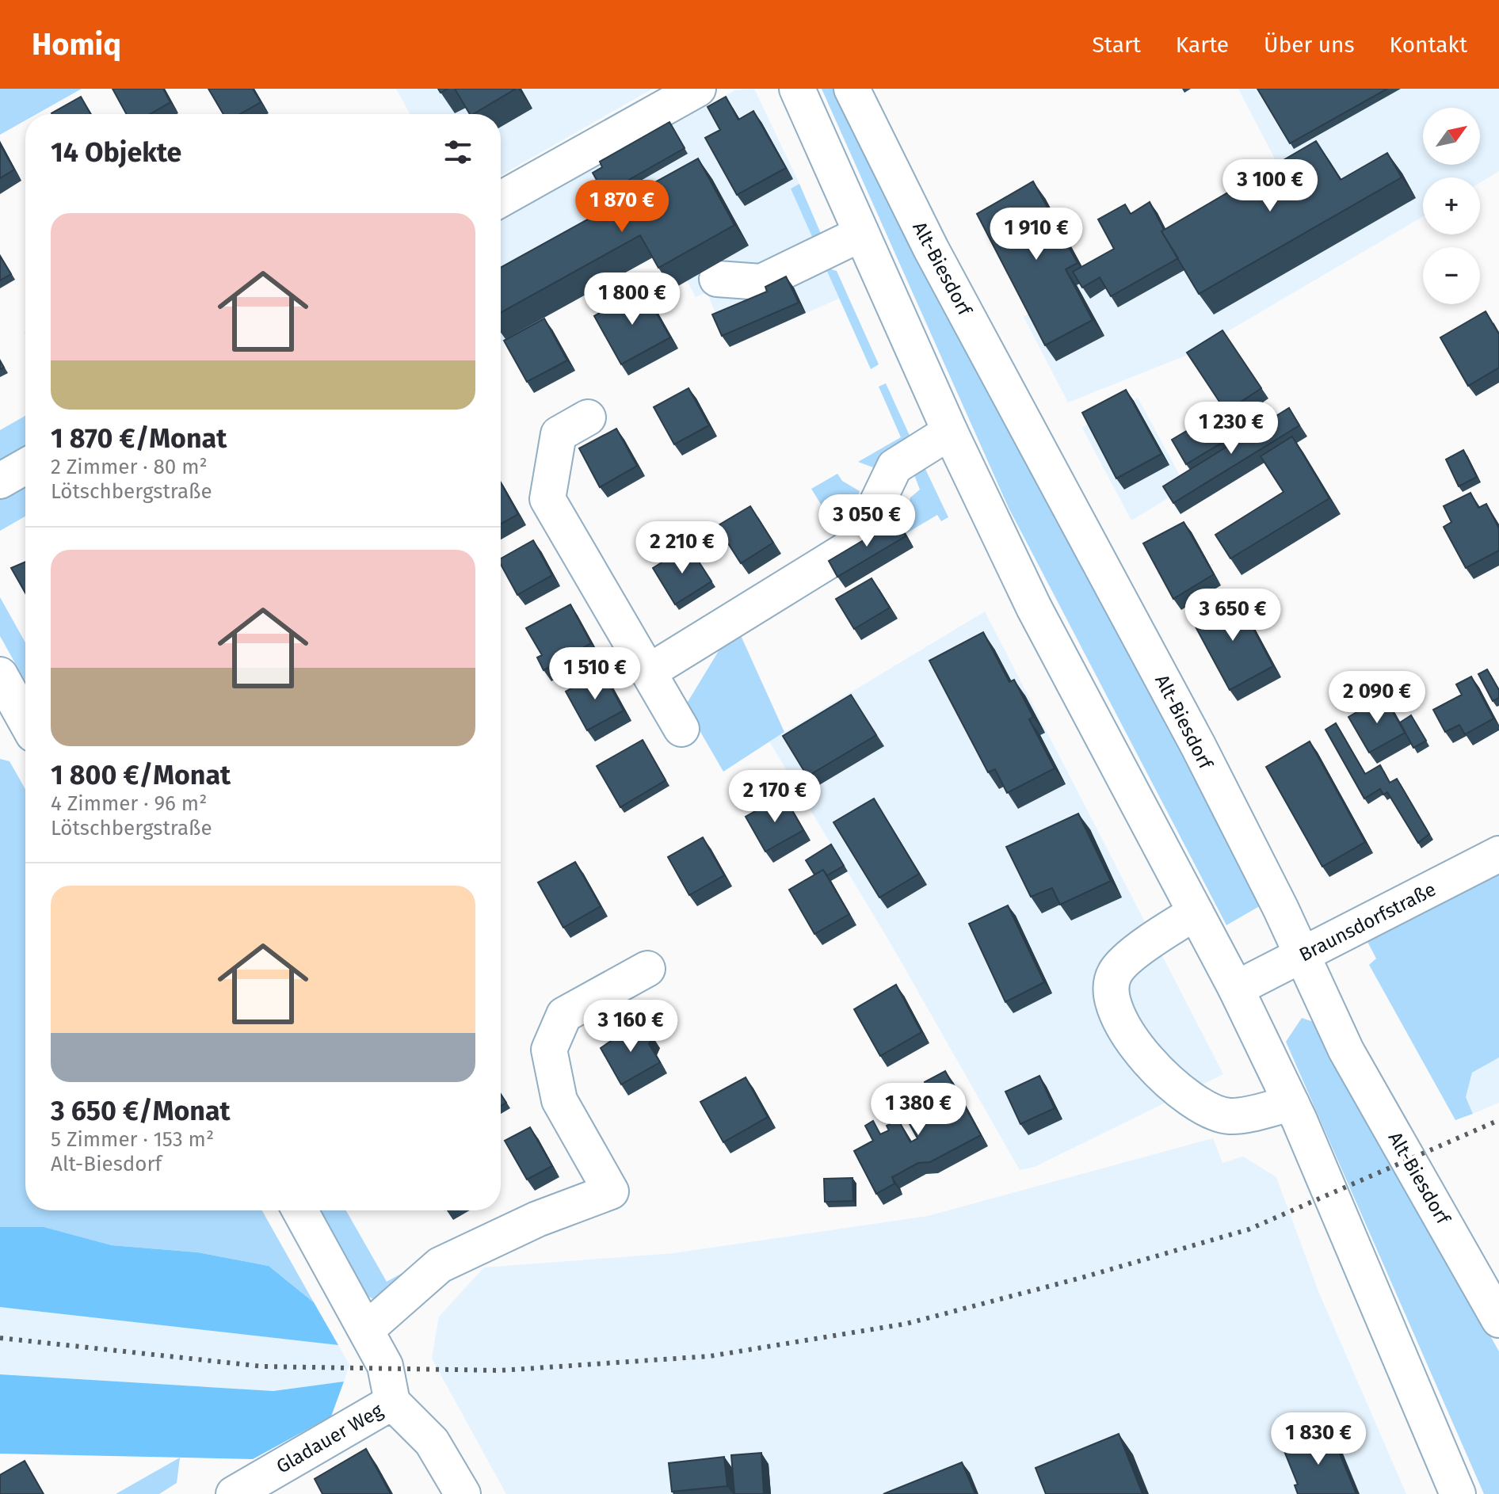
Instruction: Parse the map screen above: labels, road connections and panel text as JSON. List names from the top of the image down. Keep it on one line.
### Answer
{"streets":{"main road":["Alt-Biesdorf","Braunsdorfstraße","Gladauer Weg"]},"crossings":[["Alt-Biesdorf","Braunsdorfstraße"]],"north":"top right","page":{"header":"Homiq","nav":["Start","Karte","Über uns","Kontakt"],"map_buttons":["+","−"],"heading":"14 Objekte","price":["3 100 €","1 870 €","1 910 €","1 800 €","1 230 €","3 050 €","2 210 €","3 650 €","1 510 €","2 090 €","2 170 €","3 160 €","1 380 €","1 830 €"],"list":[{"name":"1 870 €/Monat","note":"2 Zimmer · 80 m² · Lötschbergstraße"},{"name":"1 800 €/Monat","note":"4 Zimmer · 96 m² · Lötschbergstraße"},{"name":"3 650 €/Monat","note":"5 Zimmer · 153 m² · Alt-Biesdorf"}]}}
